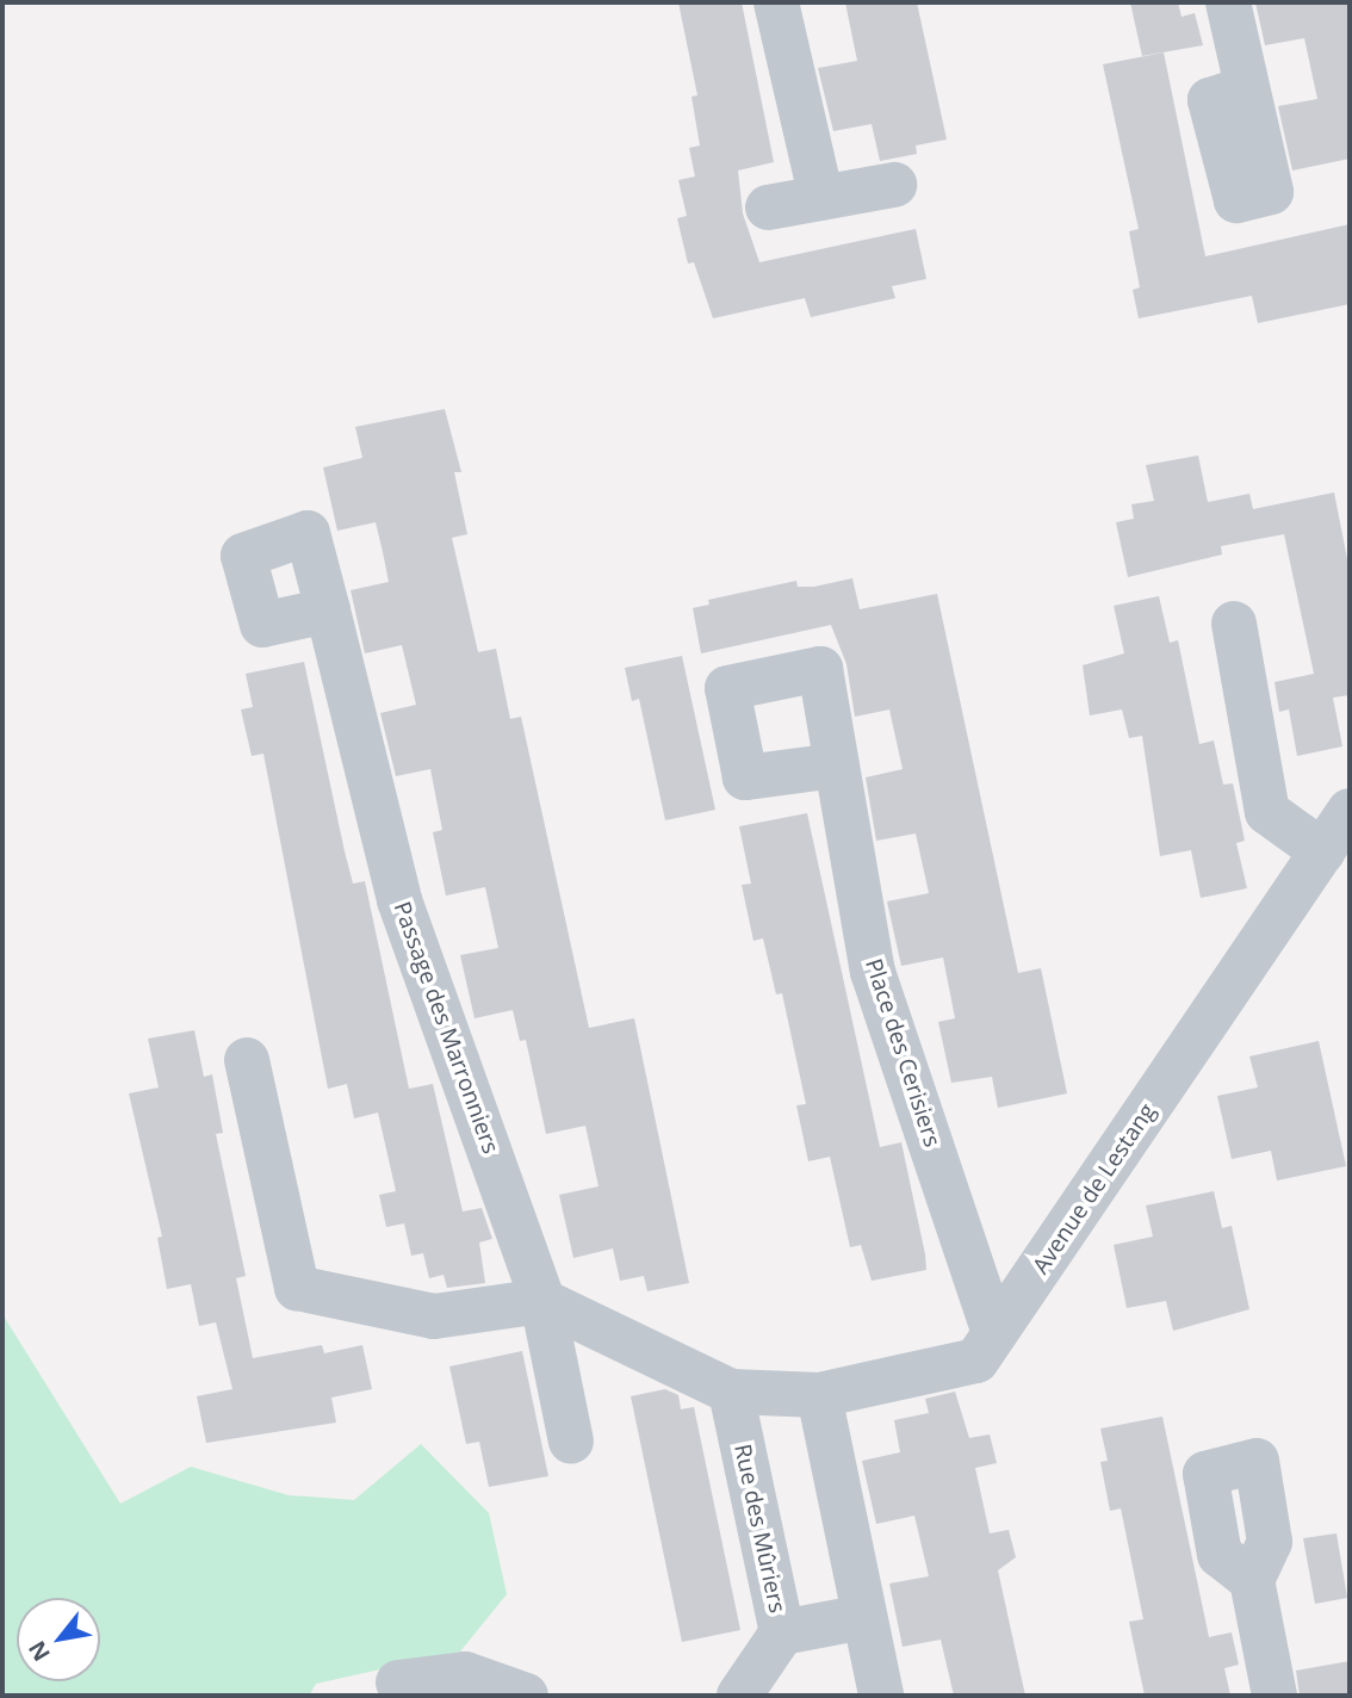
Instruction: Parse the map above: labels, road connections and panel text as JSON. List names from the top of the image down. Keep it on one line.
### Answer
{"streets":{"street":["Passage des Marronniers","Place des Cerisiers","Avenue de Lestang","Rue des Mûriers"]},"crossings":[["Place des Cerisiers","Avenue de Lestang"],["Avenue de Lestang","Rue des Mûriers"]],"north":"bottom left"}
